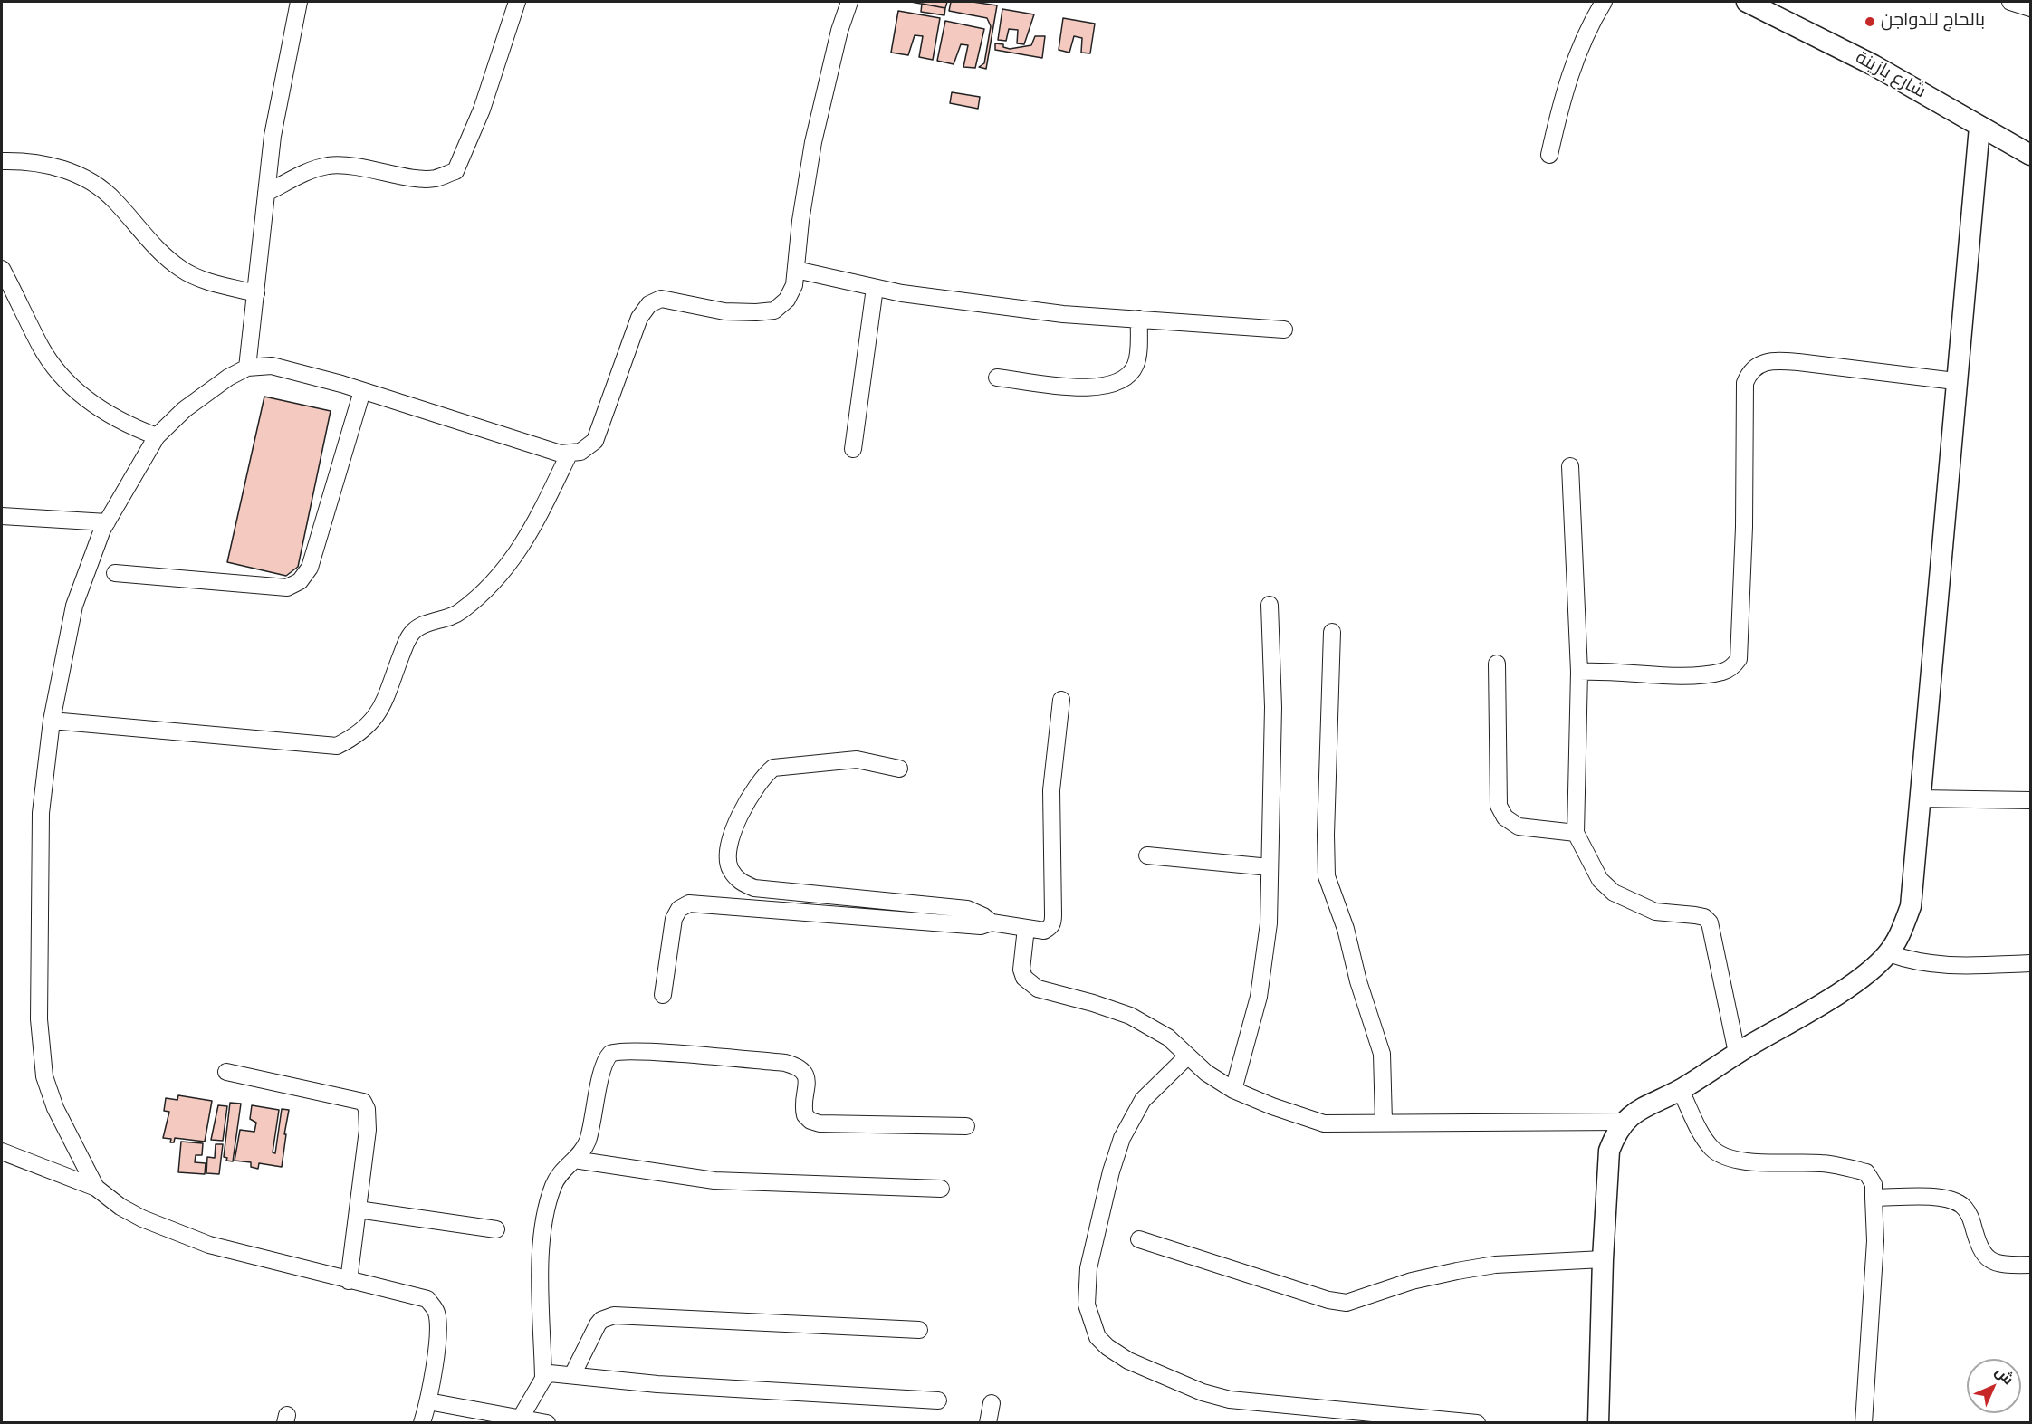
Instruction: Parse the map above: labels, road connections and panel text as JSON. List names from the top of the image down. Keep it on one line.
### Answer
{"streets":{"street":["شارع بازينة"]},"places":["بالحاج للدواجن"],"north":"top right"}
